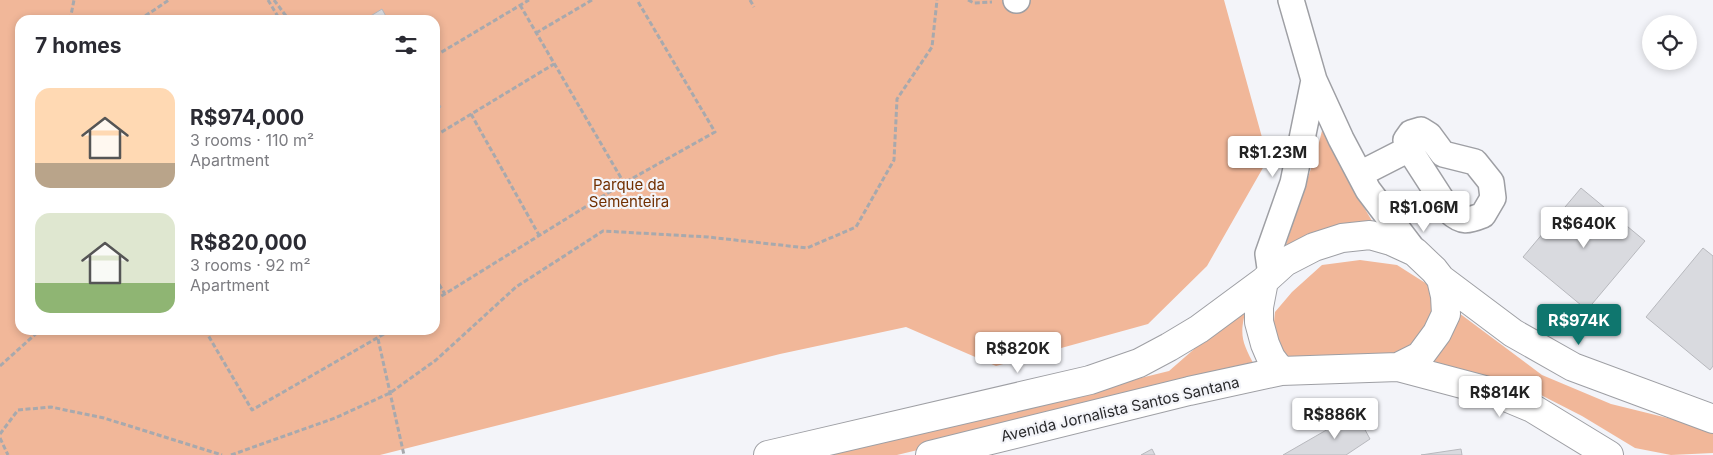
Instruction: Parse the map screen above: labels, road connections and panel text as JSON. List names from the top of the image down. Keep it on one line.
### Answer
{"streets":{"main road":["Avenida Jornalista Santos Santana"]},"parks":["Parque da Sementeira"],"page":{"heading":"7 homes","list":[{"name":"R$974,000","note":"3 rooms · 110 m² · Apartment"},{"name":"R$820,000","note":"3 rooms · 92 m² · Apartment"}],"price":["R$1.23M","R$1.06M","R$640K","R$974K","R$820K","R$814K","R$886K"]}}
